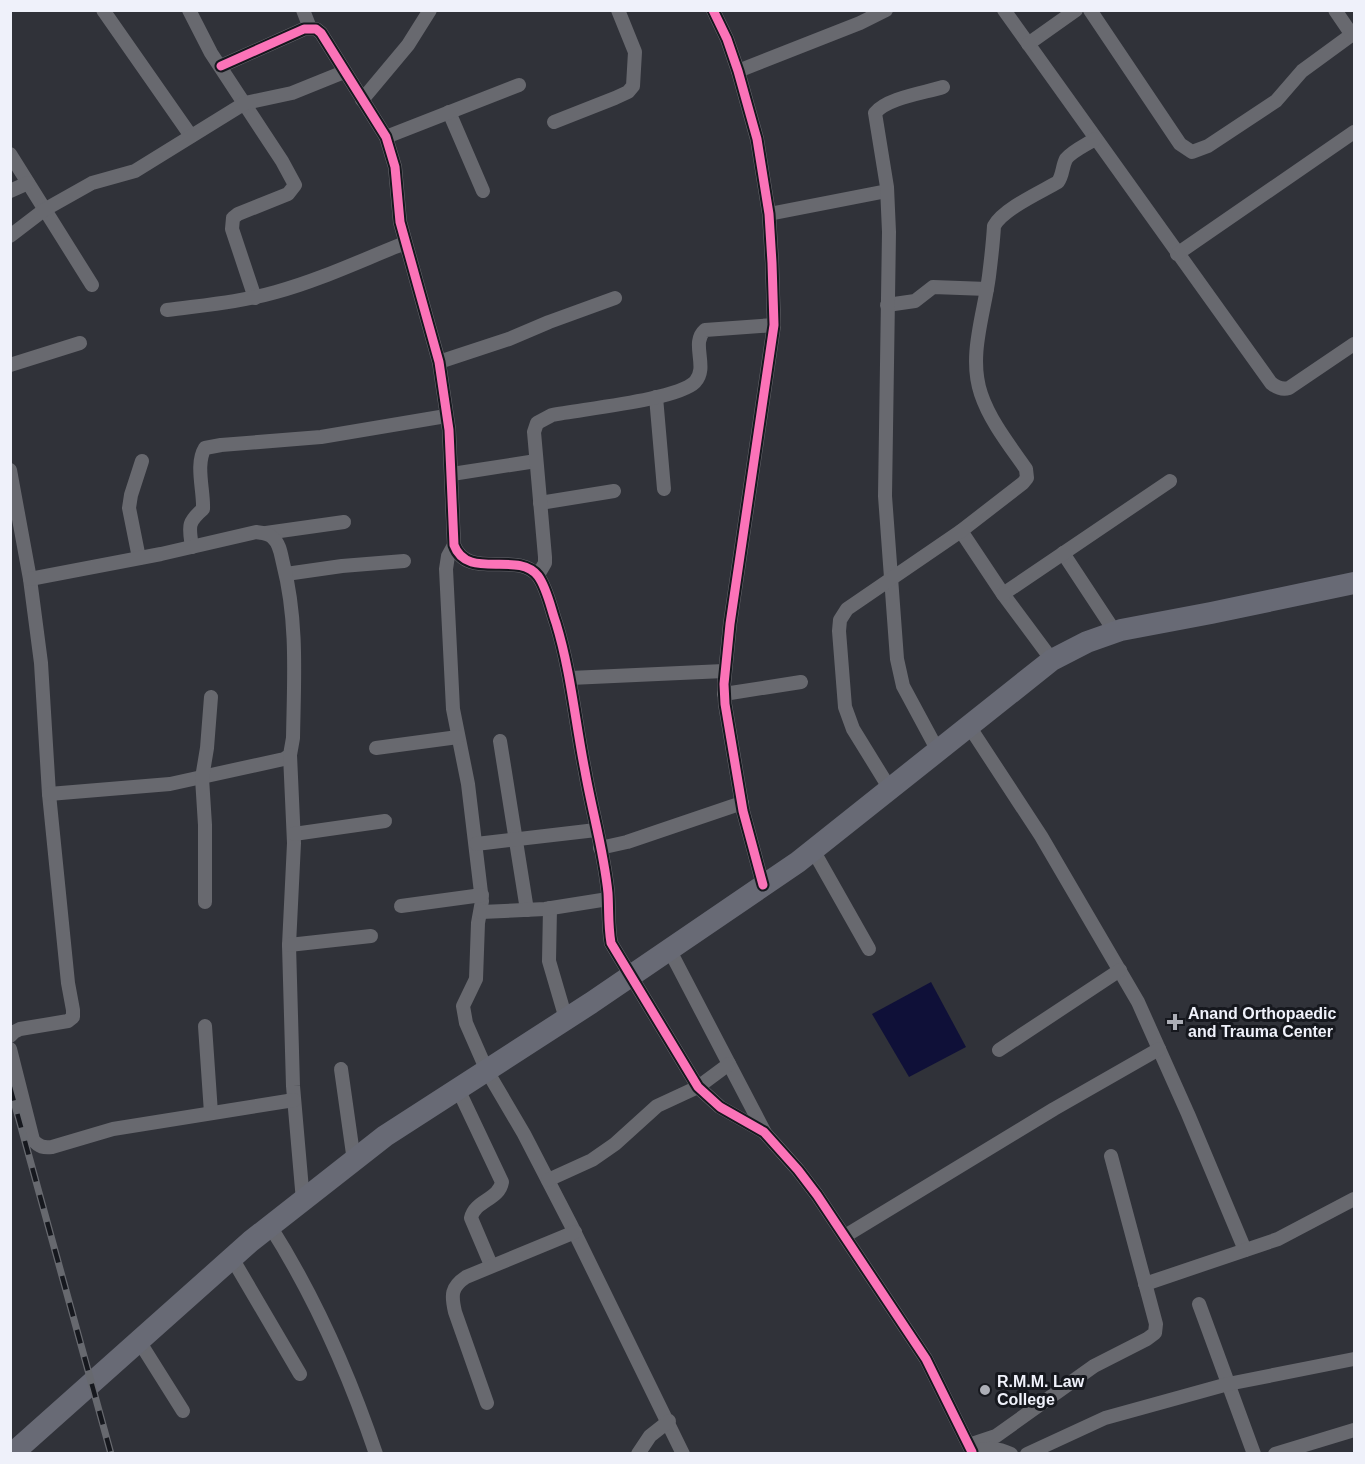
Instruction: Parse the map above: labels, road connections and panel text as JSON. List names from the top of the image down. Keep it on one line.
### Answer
{"places":{"health":["Anand Orthopaedic and Trauma Center"],"other":["R.M.M. Law College"]}}
